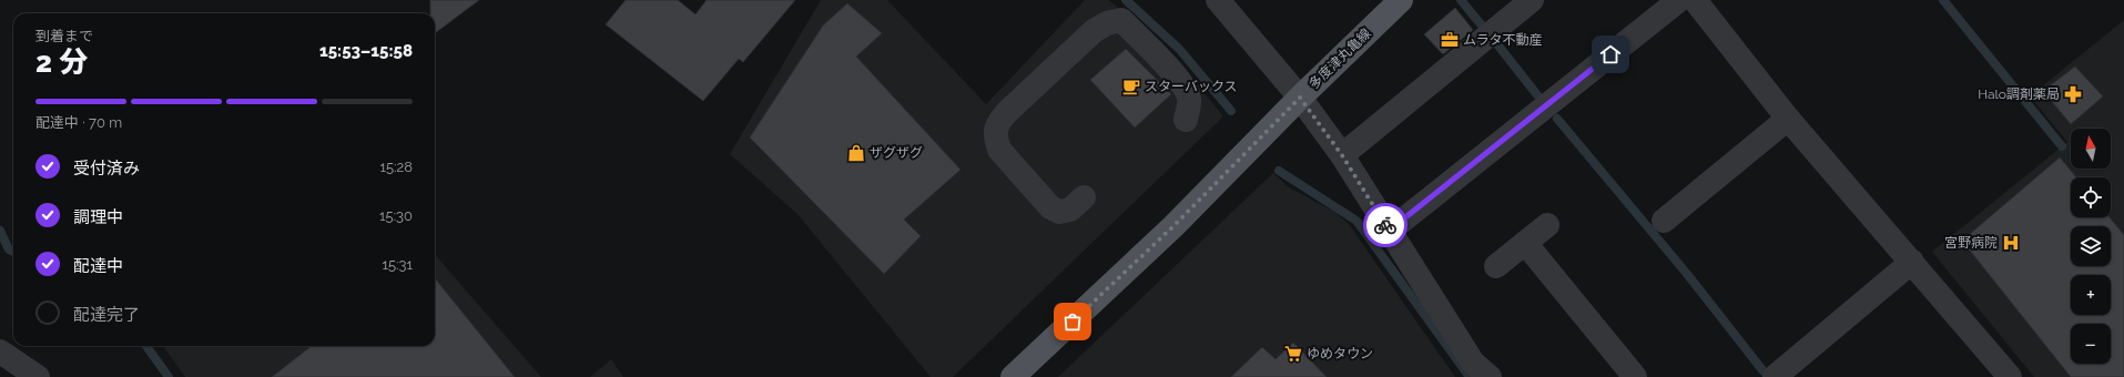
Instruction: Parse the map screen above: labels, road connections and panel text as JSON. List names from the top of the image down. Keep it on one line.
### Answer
{"streets":{"main road":["多度津丸亀線"]},"places":{"office":["ムラタ不動産"],"cafe":["スターバックス"],"pharmacy":["Halo調剤薬局"],"shop":["ザグザグ"],"hospital":["宮野病院"],"supermarket":["ゆめタウン"]},"north":"top","page":{"heading":["2 分","到着まで","15:53–15:58"],"bar":"配達中 · 70 m","map_buttons":["+","−"],"list":[["受付済み","15:28"],["調理中","15:30"],["配達中","15:31"],"配達完了"]}}
